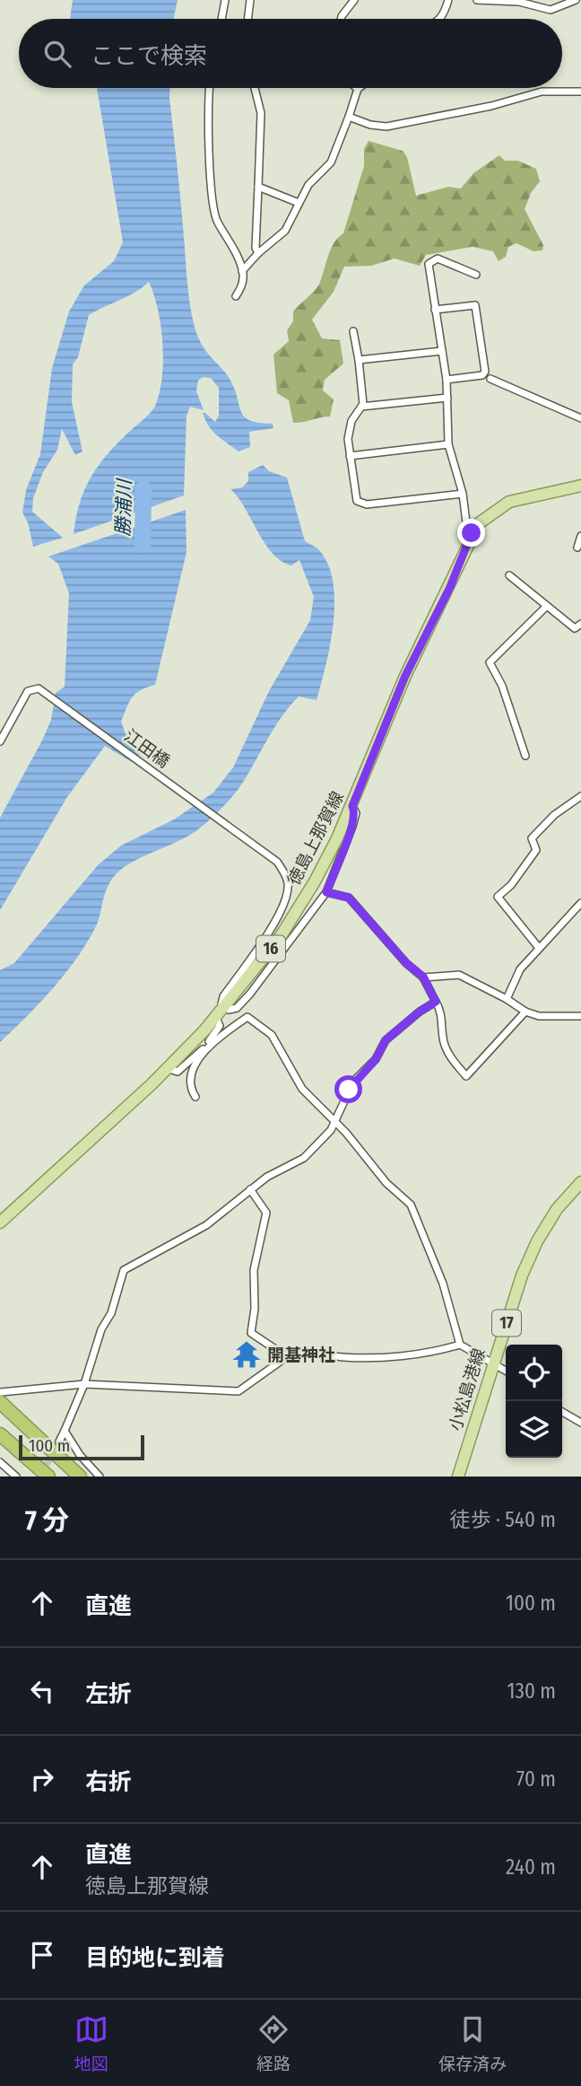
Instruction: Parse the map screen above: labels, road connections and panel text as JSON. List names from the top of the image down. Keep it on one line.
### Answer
{"streets":{"main road":["徳島上那賀線","16","17","小松島港線"],"street":["江田橋"]},"crossings":[["江田橋","徳島上那賀線"]],"water":["勝浦川"],"places":{"temple":["開基神社"]},"scale_bar":"100 m","page":{"search":"ここで検索","scale":"100 m","heading":["7 分","徒歩 · 540 m"],"list":[["直進","100 m"],["左折","130 m"],["右折","70 m"],["直進","徳島上那賀線","240 m"],"目的地に到着"],"nav":["地図","経路","保存済み"]}}
